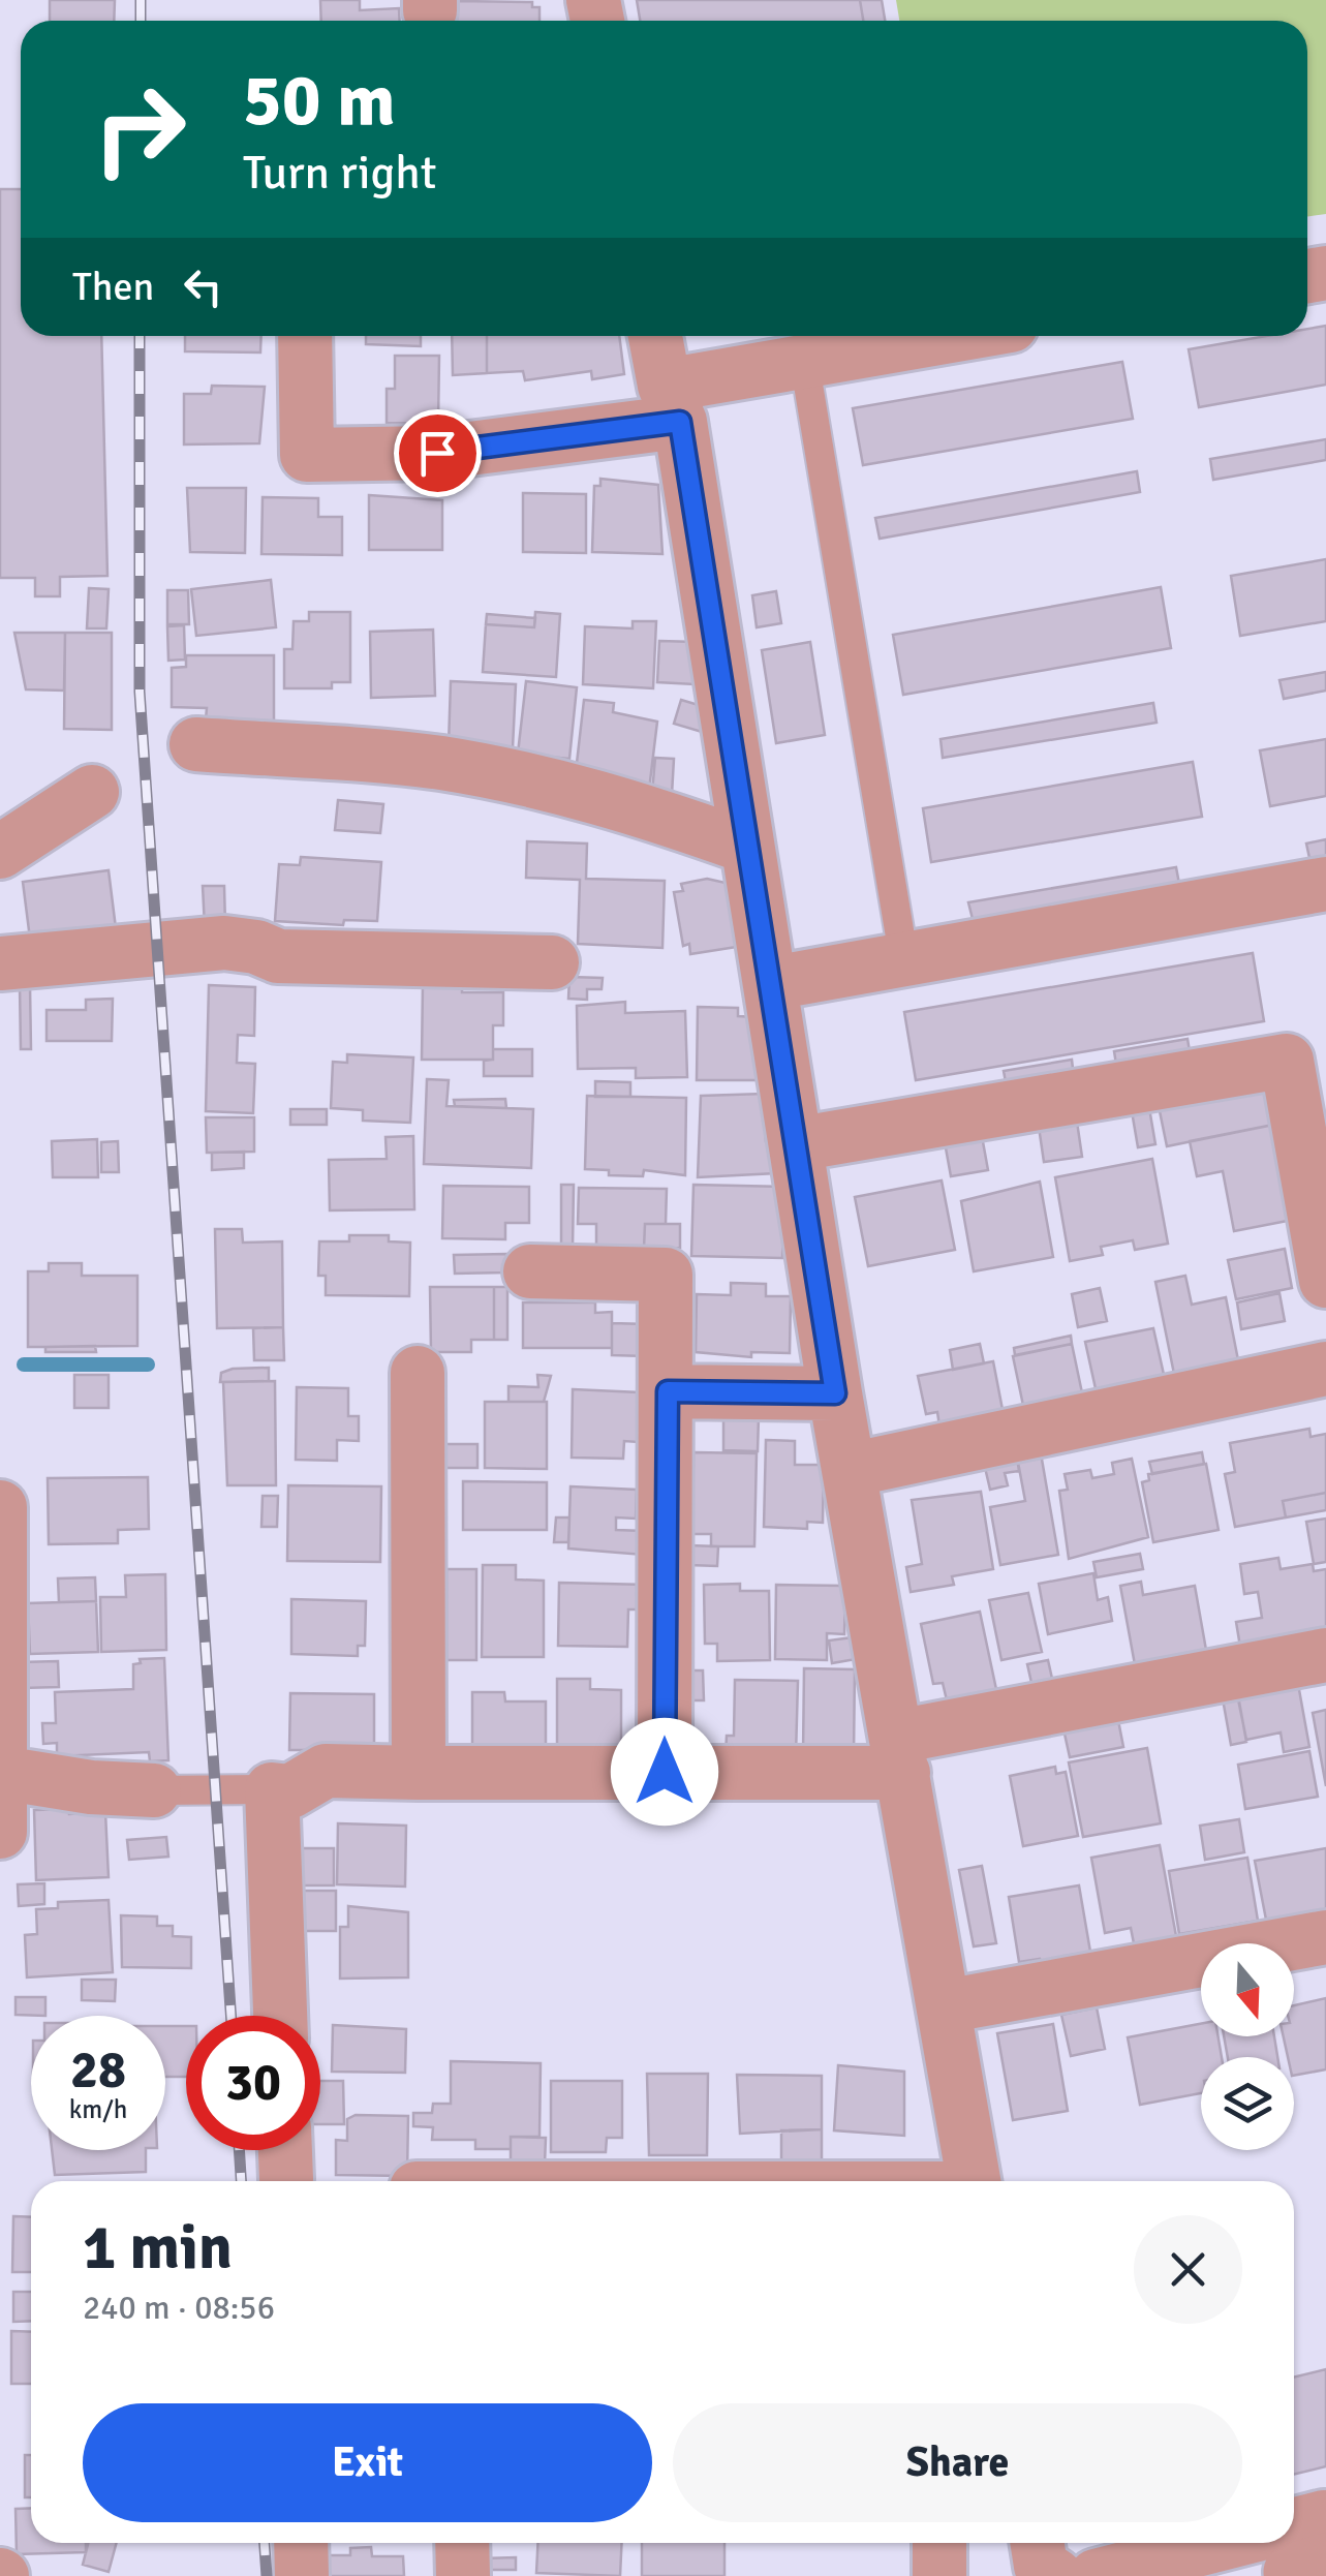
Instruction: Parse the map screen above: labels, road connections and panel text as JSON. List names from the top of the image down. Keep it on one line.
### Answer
{"north":"bottom","page":{"turn":["50 m","Turn right"],"then":"Then","speed":"28 km/h","limit":"30","heading":["1 min","240 m · 08:56"],"buttons":["Exit","Share"]}}
